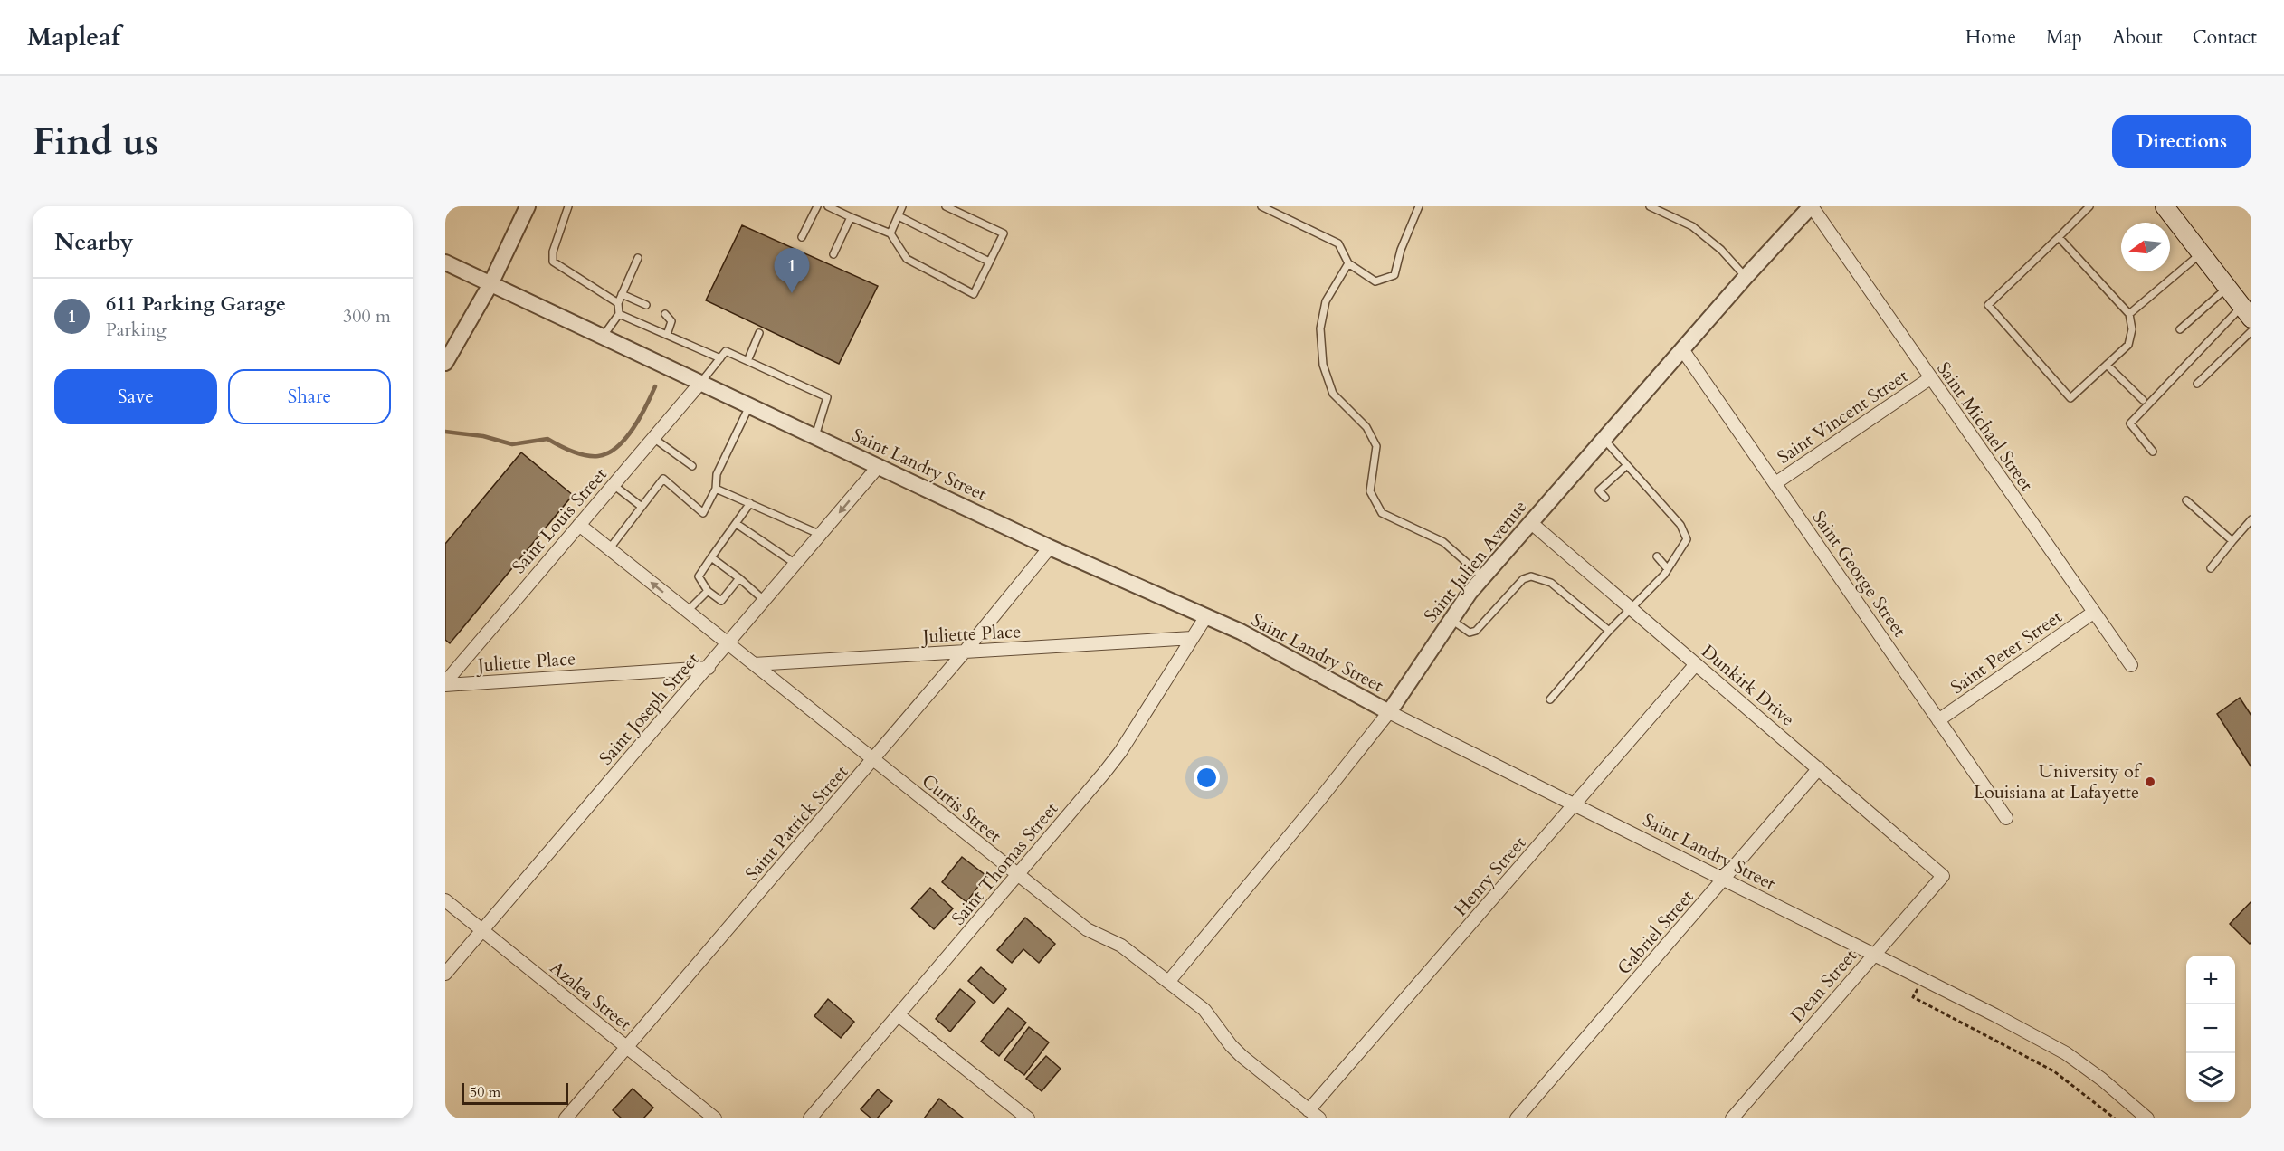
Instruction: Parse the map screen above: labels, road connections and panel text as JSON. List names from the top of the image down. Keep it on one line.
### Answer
{"streets":{"street":["Saint Vincent Street","Saint Michael Street","Saint Landry Street","Saint Louis Street","Saint Julien Avenue","Saint George Street","Juliette Place","Saint Peter Street","Dunkirk Drive","Saint Joseph Street","Curtis Street","Saint Patrick Street","Saint Thomas Street","Henry Street","Gabriel Street","Dean Street","Azalea Street"]},"crossings":[["Saint Vincent Street","Saint Michael Street"],["Saint Vincent Street","Saint George Street"],["Saint Michael Street","Saint Julien Avenue"],["Saint Michael Street","Saint Peter Street"],["Saint Landry Street","Saint Louis Street"],["Saint Landry Street","Saint Julien Avenue"],["Saint Landry Street","Saint Joseph Street"],["Saint Landry Street","Saint Patrick Street"],["Saint Landry Street","Saint Thomas Street"],["Saint Landry Street","Henry Street"],["Saint Landry Street","Gabriel Street"],["Saint Landry Street","Dean Street"],["Saint Louis Street","Juliette Place"],["Saint Louis Street","Curtis Street"],["Saint Julien Avenue","Saint George Street"],["Saint Julien Avenue","Dunkirk Drive"],["Saint Julien Avenue","Curtis Street"],["Saint George Street","Saint Peter Street"],["Juliette Place","Saint Joseph Street"],["Juliette Place","Curtis Street"],["Juliette Place","Saint Patrick Street"],["Juliette Place","Saint Thomas Street"],["Dunkirk Drive","Henry Street"],["Dunkirk Drive","Gabriel Street"],["Dunkirk Drive","Dean Street"],["Saint Joseph Street","Curtis Street"],["Saint Joseph Street","Azalea Street"],["Curtis Street","Saint Patrick Street"],["Curtis Street","Saint Thomas Street"],["Curtis Street","Henry Street"],["Saint Patrick Street","Azalea Street"]],"places":["University of Louisiana at Lafayette"],"scale_bar":"50 m","north":"left","page":{"header":"Mapleaf","nav":["Home","Map","About","Contact"],"buttons":["Directions",["Save","Share"]],"title":"Find us","heading":"Nearby","pins":"1","list":[{"mark":"1","name":"611 Parking Garage","note":"Parking","value":"300 m"}],"map_buttons":["+","−"],"scale":"50 m"}}
